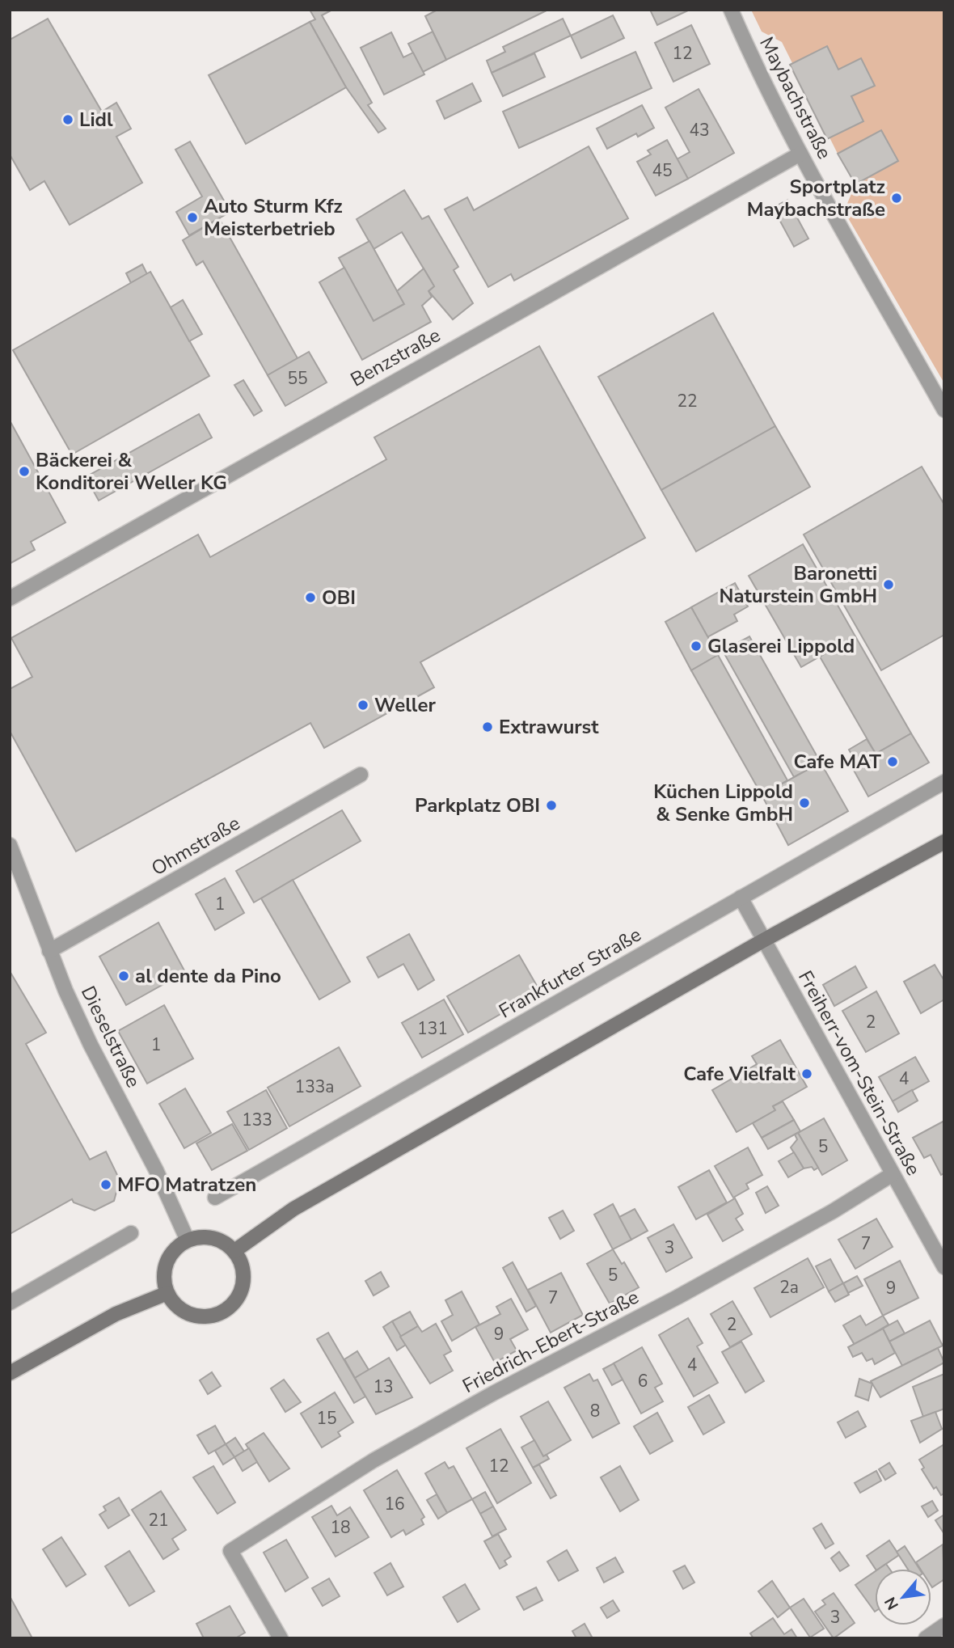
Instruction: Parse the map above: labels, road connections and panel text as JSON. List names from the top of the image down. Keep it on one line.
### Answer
{"streets":{"street":["Maybachstraße","Benzstraße","Ohmstraße","Frankfurter Straße","Dieselstraße","Freiherr-vom-Stein-Straße","Friedrich-Ebert-Straße"]},"crossings":[["Maybachstraße","Benzstraße"],["Ohmstraße","Dieselstraße"],["Frankfurter Straße","Freiherr-vom-Stein-Straße"],["Freiherr-vom-Stein-Straße","Friedrich-Ebert-Straße"]],"places":["Lidl","Sportplatz Maybachstraße","Auto Sturm Kfz Meisterbetrieb","Bäckerei & Konditorei Weller KG","Baronetti Naturstein GmbH","OBI","Glaserei Lippold","Weller","Extrawurst","Cafe MAT","Küchen Lippold & Senke GmbH","Parkplatz OBI","al dente da Pino","Cafe Vielfalt","MFO Matratzen"],"house_numbers":["12","43","45","55","22","1","2","131","1","4","133a","133","5","7","3","5","2a","9","7","2","9","4","6","13","8","15","12","16","21","18","3"],"north":"bottom left"}
